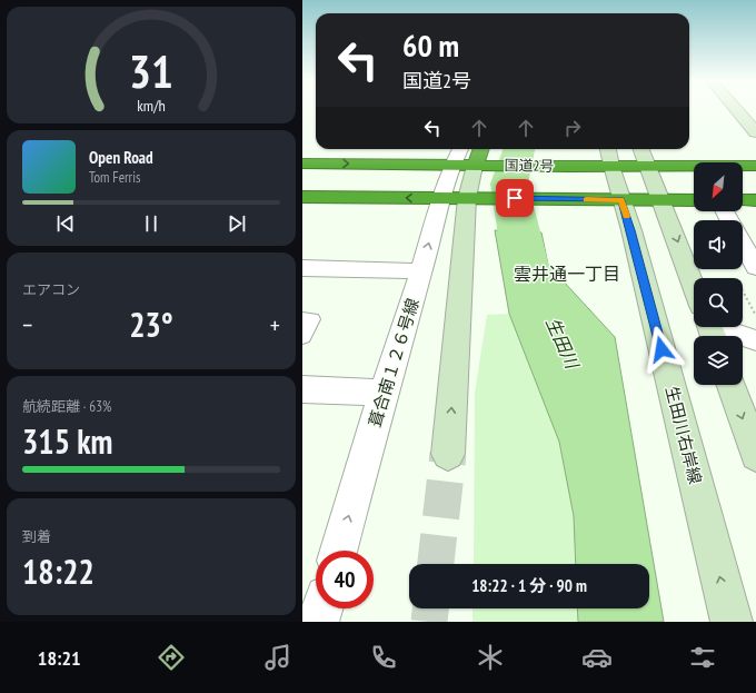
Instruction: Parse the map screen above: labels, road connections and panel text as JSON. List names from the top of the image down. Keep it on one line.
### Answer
{"streets":{"highway":["国道2号"],"street":["葺合南１２６号線","生田川右岸線"]},"crossings":[["国道2号","葺合南１２６号線"],["国道2号","生田川右岸線"]],"districts":["雲井通一丁目"],"water":["生田川"],"north":"bottom left","page":{"turn":["60 m","国道2号"],"song":["Open Road","Tom Ferris"],"tile":["エアコン",["航続距離 · 63%","315 km"],["到着","18:22"]],"heat":["−","23°","+"],"limit":"40","trip":"18:22 · 1 分 · 90 m","tabs":"18:21","gauge":["31","km/h"]}}
